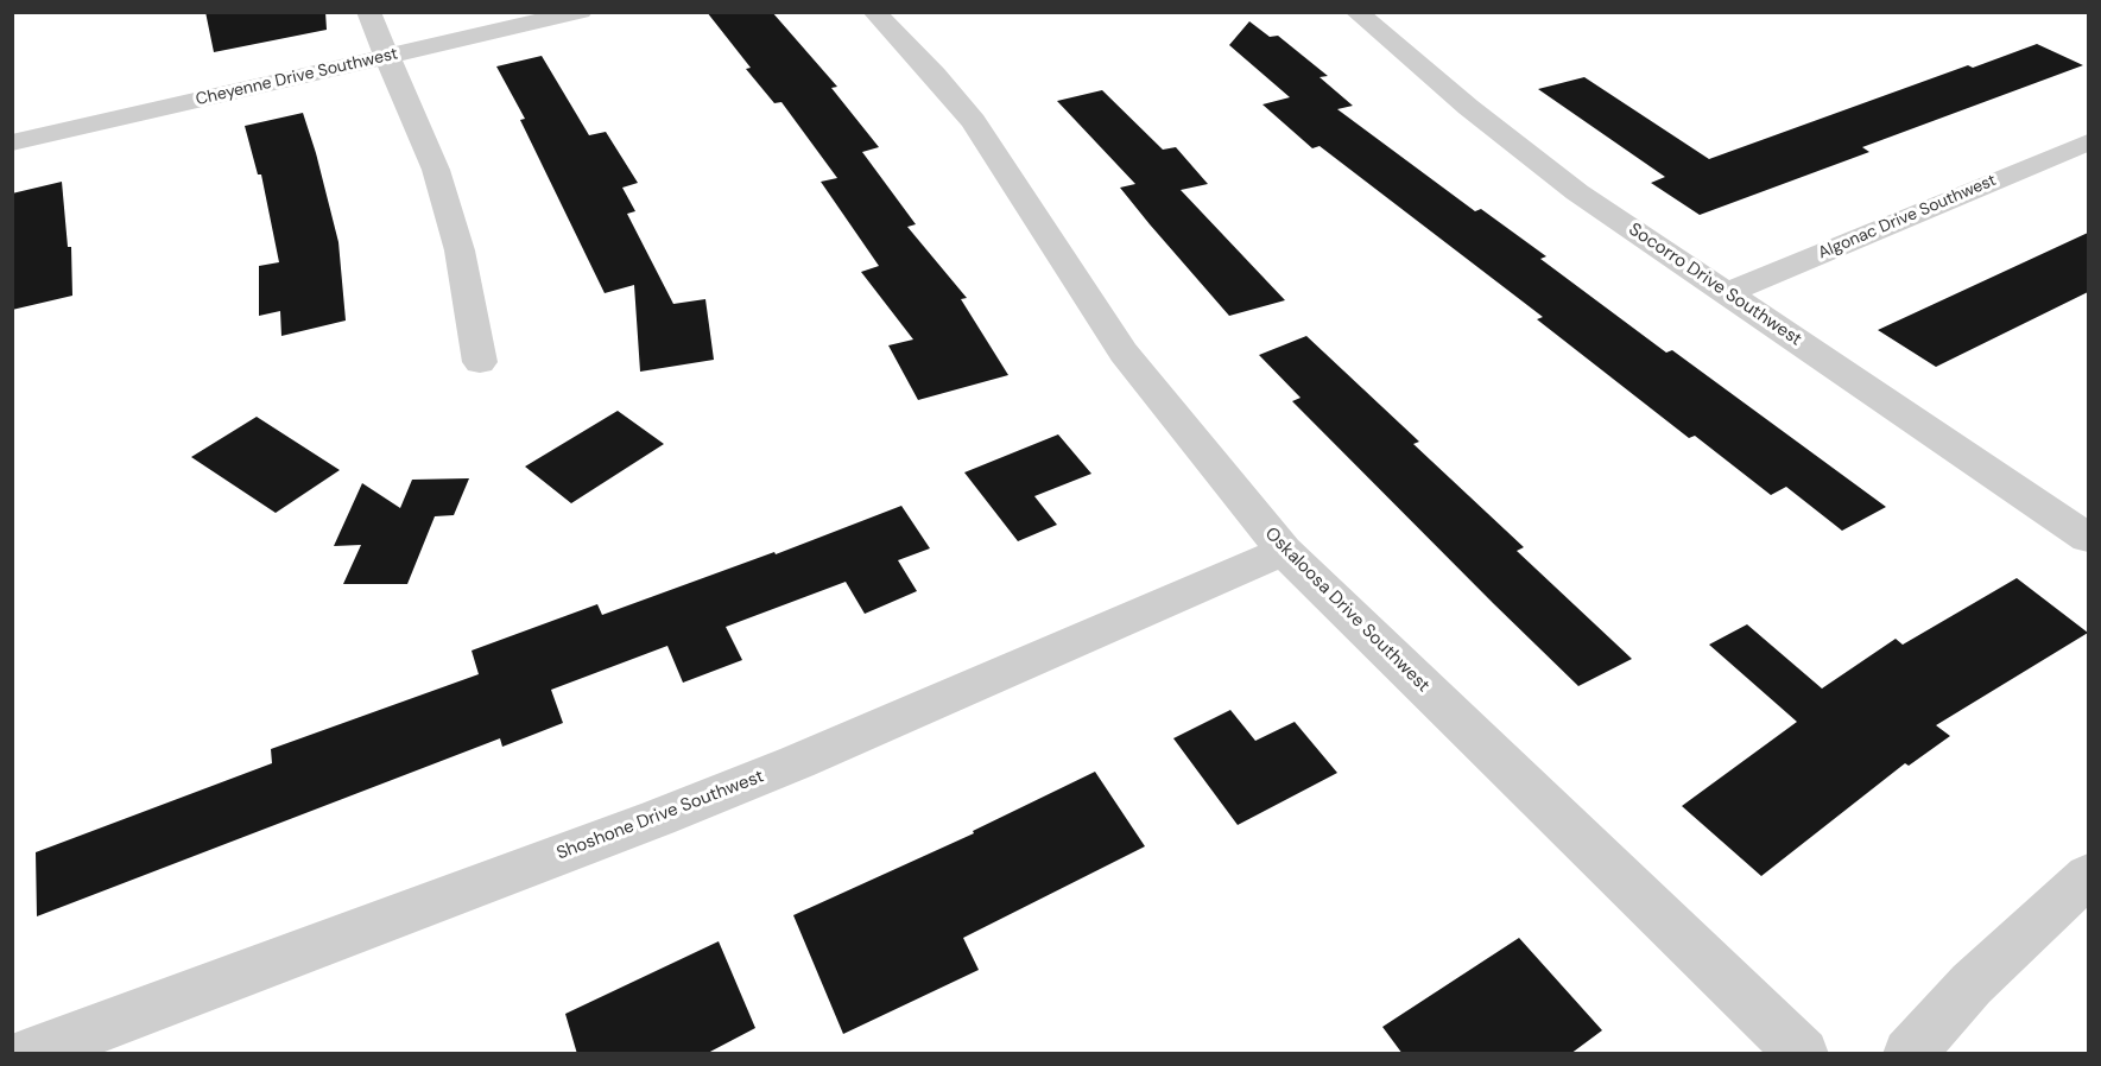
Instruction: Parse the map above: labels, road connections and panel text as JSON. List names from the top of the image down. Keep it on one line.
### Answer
{"streets":{"street":["Cheyenne Drive Southwest","Algonac Drive Southwest","Socorro Drive Southwest","Oskaloosa Drive Southwest","Shoshone Drive Southwest"]},"crossings":[["Algonac Drive Southwest","Socorro Drive Southwest"],["Oskaloosa Drive Southwest","Shoshone Drive Southwest"]]}
